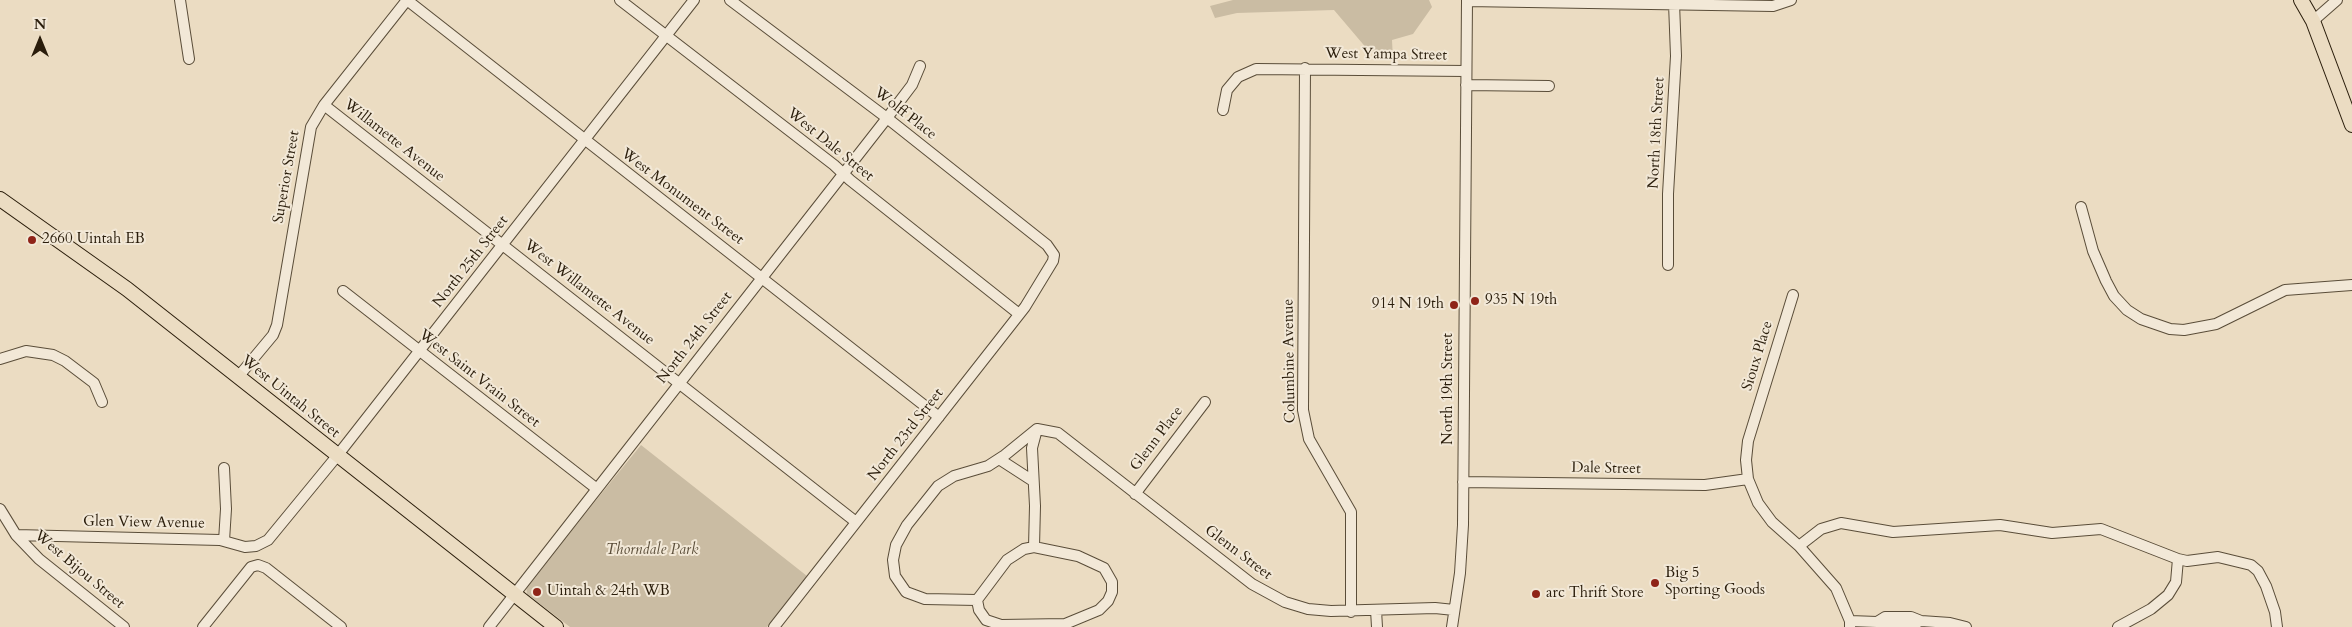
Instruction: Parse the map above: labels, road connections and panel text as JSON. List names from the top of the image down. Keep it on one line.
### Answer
{"streets":{"main road":["West Uintah Street"],"street":["West Yampa Street","Wolff Place","North 18th Street","Willamette Avenue","West Dale Street","Superior Street","West Monument Street","North 25th Street","West Willamette Avenue","North 24th Street","Sioux Place","Columbine Avenue","West Saint Vrain Street","North 19th Street","North 23rd Street","Glenn Place","Dale Street","Glen View Avenue","Glenn Street","West Bijou Street"]},"crossings":[["West Yampa Street","Columbine Avenue"],["West Yampa Street","North 19th Street"],["Wolff Place","North 24th Street"],["Wolff Place","North 23rd Street"],["Willamette Avenue","Superior Street"],["Willamette Avenue","West Willamette Avenue"],["West Dale Street","North 25th Street"],["West Dale Street","North 24th Street"],["West Dale Street","North 23rd Street"],["Superior Street","West Monument Street"],["Superior Street","West Uintah Street"],["West Monument Street","North 25th Street"],["West Monument Street","North 24th Street"],["West Monument Street","North 23rd Street"],["North 25th Street","West Willamette Avenue"],["North 25th Street","West Saint Vrain Street"],["North 25th Street","West Uintah Street"],["North 25th Street","Glen View Avenue"],["West Willamette Avenue","North 24th Street"],["West Willamette Avenue","North 23rd Street"],["North 24th Street","West Saint Vrain Street"],["North 24th Street","West Uintah Street"],["Sioux Place","Dale Street"],["Columbine Avenue","Glenn Street"],["North 19th Street","Dale Street"],["North 19th Street","Glenn Street"],["Glenn Place","Glenn Street"],["Glen View Avenue","West Bijou Street"]],"parks":["Thorndale Park"],"places":["2660 Uintah EB","935 N 19th","914 N 19th","Big 5 Sporting Goods","Uintah & 24th WB","arc Thrift Store"],"north":"top"}
